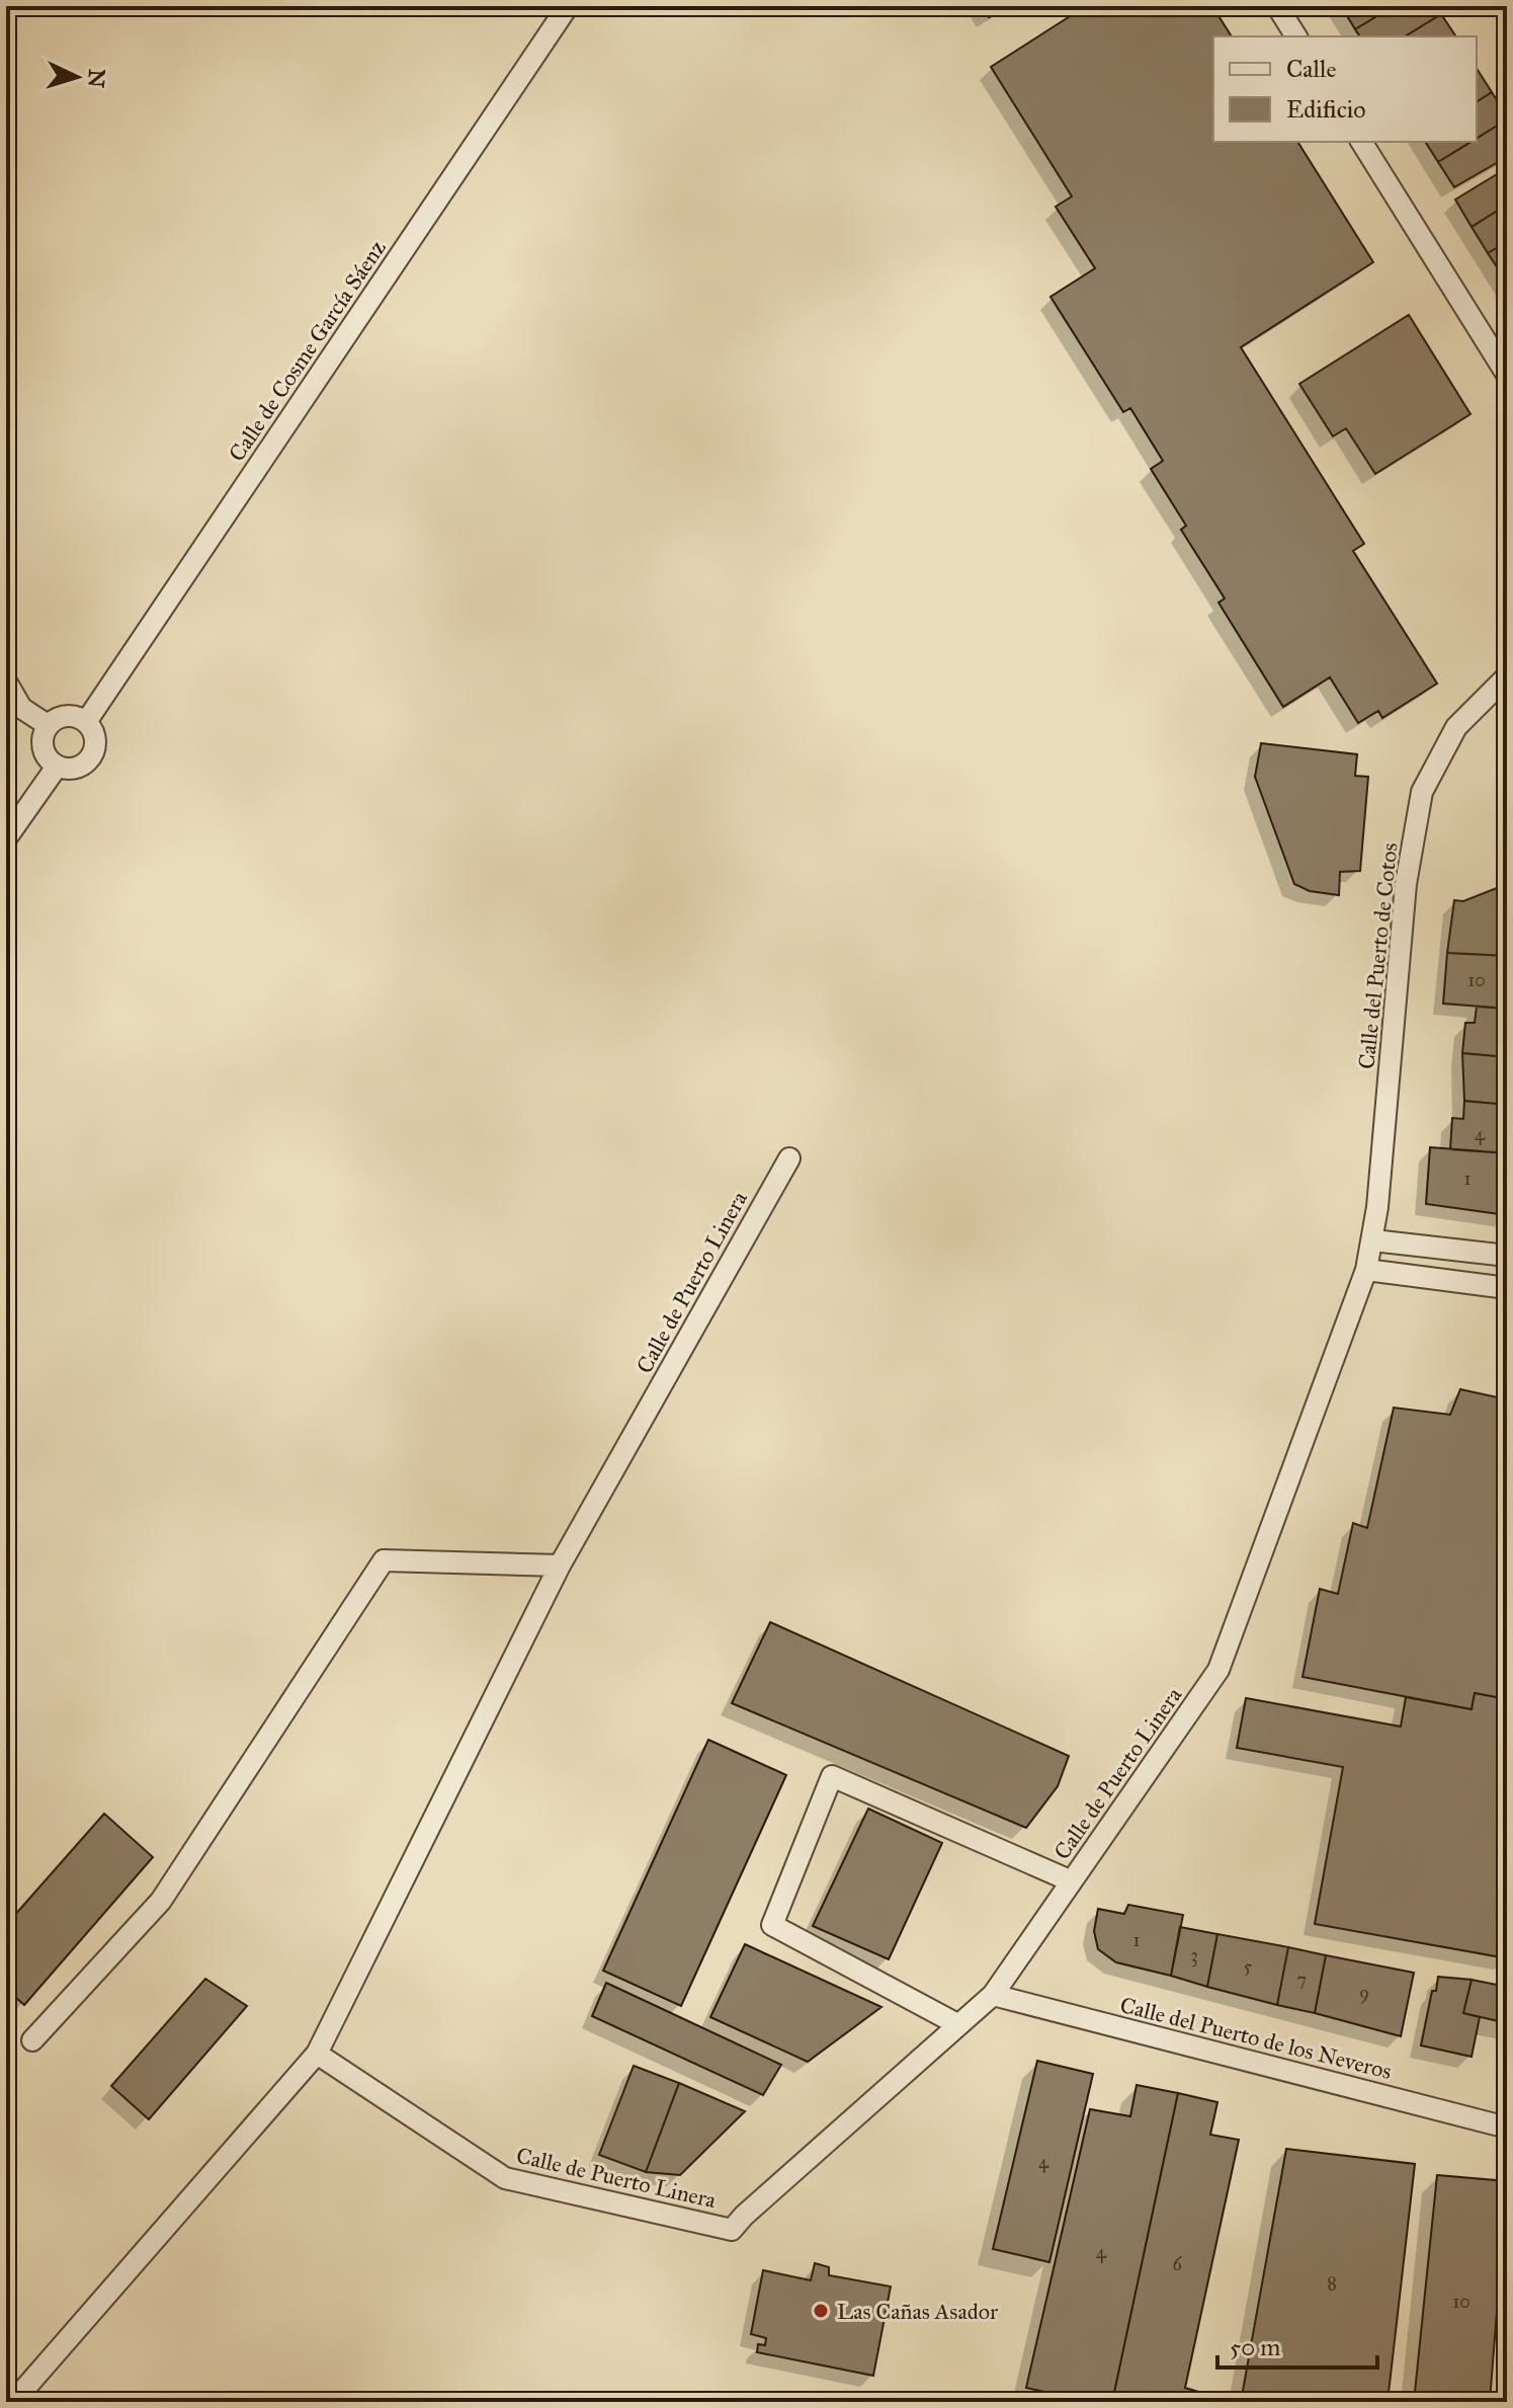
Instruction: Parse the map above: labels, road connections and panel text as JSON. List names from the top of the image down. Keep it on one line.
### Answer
{"streets":{"street":["Calle de Cosme García Sáenz","Calle del Puerto de Cotos","Calle de Puerto Linera","Calle del Puerto de los Neveros"]},"crossings":[["Calle del Puerto de Cotos","Calle de Puerto Linera"],["Calle de Puerto Linera","Calle del Puerto de los Neveros"]],"places":["Las Cañas Asador"],"house_numbers":["10","4","1","1","3","5","7","9","4","4","6","8","10"],"legend":["Calle","Edificio"],"scale_bar":"50 m","north":"right"}
